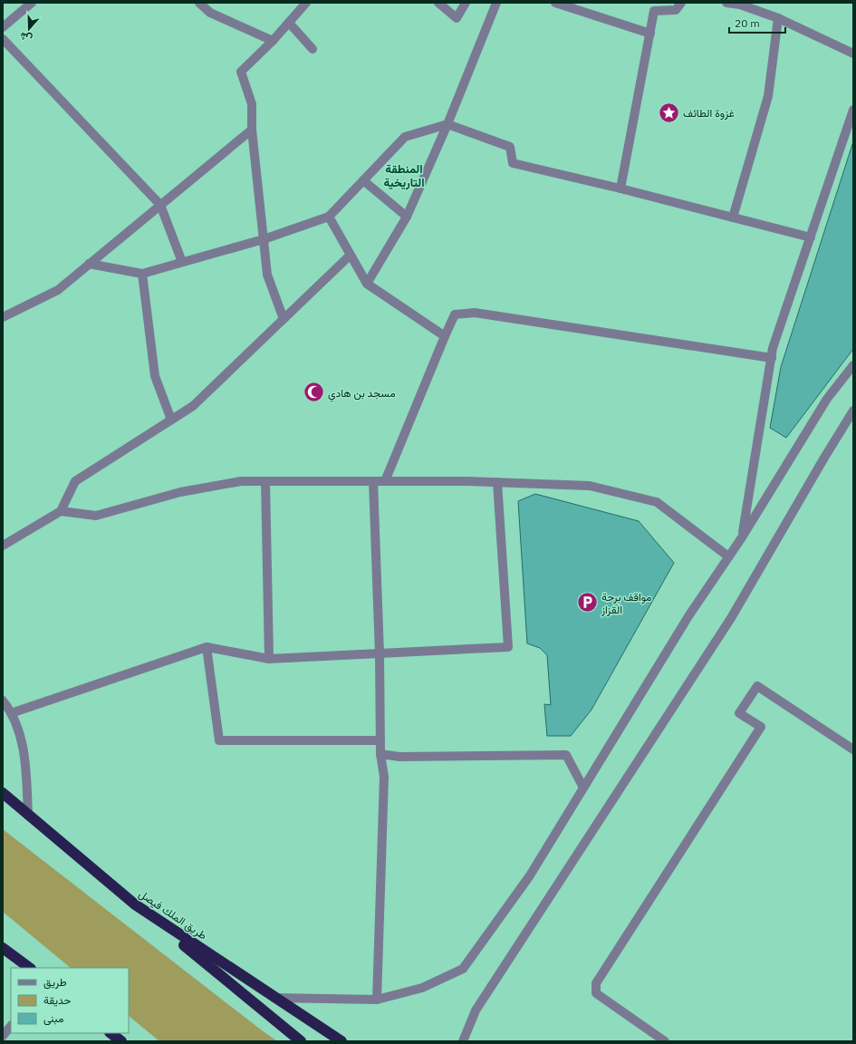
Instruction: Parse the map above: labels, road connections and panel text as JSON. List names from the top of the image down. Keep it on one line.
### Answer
{"streets":{"highway":["طريق الملك فيصل"]},"districts":["المنطقة التاريخية"],"places":{"place":["غزوة الطائف"],"mosque":["مسجد بن هادي"],"parking":["مواقف برحة القزاز"]},"legend":["طريق","حديقة","مبنى"],"scale_bar":"20 m","north":"bottom"}
